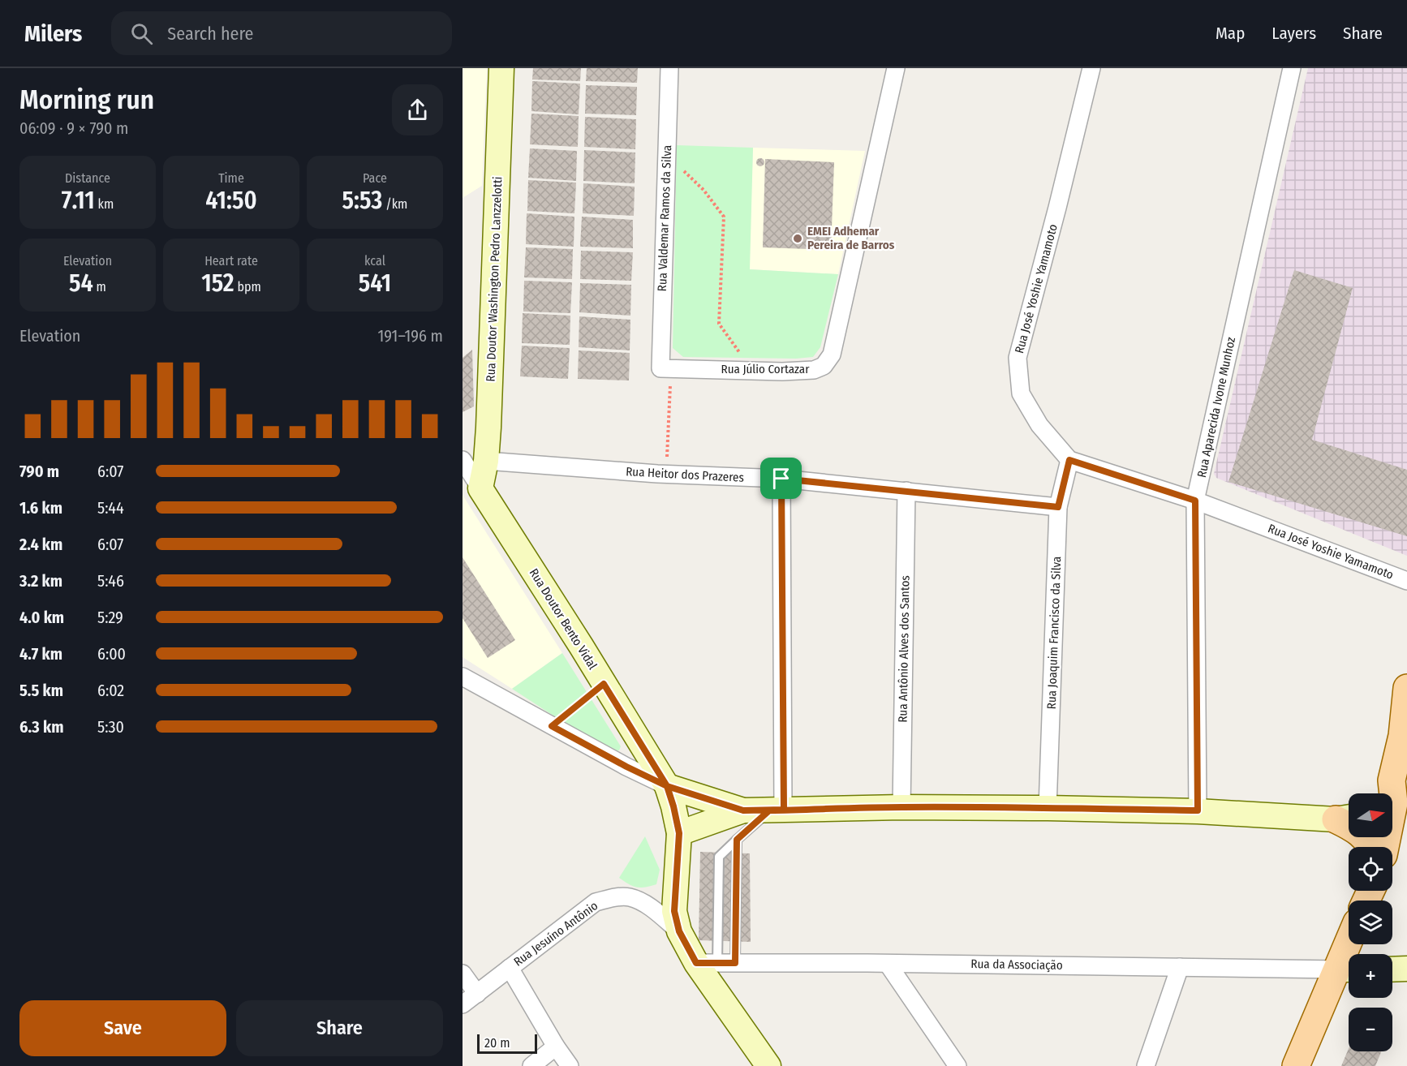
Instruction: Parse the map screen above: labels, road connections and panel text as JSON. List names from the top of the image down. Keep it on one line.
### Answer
{"streets":{"main road":["Rua Doutor Washington Pedro Lanzzelotti","Rua Doutor Bento Vidal"],"street":["Rua Valdemar Ramos da Silva","Rua José Yoshie Yamamoto","Rua Júlio Cortazar","Rua Aparecida Ivone Munhoz","Rua Heitor dos Prazeres","Rua Joaquim Francisco da Silva","Rua Antônio Alves dos Santos","Rua Jesuíno Antônio","Rua da Associação"]},"crossings":[["Rua Valdemar Ramos da Silva","Rua Júlio Cortazar"],["Rua Doutor Washington Pedro Lanzzelotti","Rua Heitor dos Prazeres"],["Rua Doutor Washington Pedro Lanzzelotti","Rua Doutor Bento Vidal"],["Rua José Yoshie Yamamoto","Rua Aparecida Ivone Munhoz"],["Rua José Yoshie Yamamoto","Rua Joaquim Francisco da Silva"],["Rua Heitor dos Prazeres","Rua Joaquim Francisco da Silva"],["Rua Heitor dos Prazeres","Rua Antônio Alves dos Santos"],["Rua Doutor Bento Vidal","Rua Jesuíno Antônio"],["Rua Doutor Bento Vidal","Rua da Associação"]],"places":["EMEI Adhemar Pereira de Barros"],"scale_bar":"20 m","north":"right","page":{"header":"Milers","search":"Search here","nav":["Map","Layers","Share"],"heading":["Morning run","06:09 · 9 × 790 m"],"stats":[["Distance","7.11 km"],["Time","41:50"],["Pace","5:53 /km"],["Elevation","54 m"],["Heart rate","152 bpm"],["kcal","541"]],"chart":["Elevation","191–196 m"],"list":[{"name":"790 m","note":"6:07"},{"name":"1.6 km","note":"5:44"},{"name":"2.4 km","note":"6:07"},{"name":"3.2 km","note":"5:46"},{"name":"4.0 km","note":"5:29"},{"name":"4.7 km","note":"6:00"},{"name":"5.5 km","note":"6:02"},{"name":"6.3 km","note":"5:30"}],"map_buttons":["+","−"],"buttons":["Save","Share"],"scale":"20 m"}}
